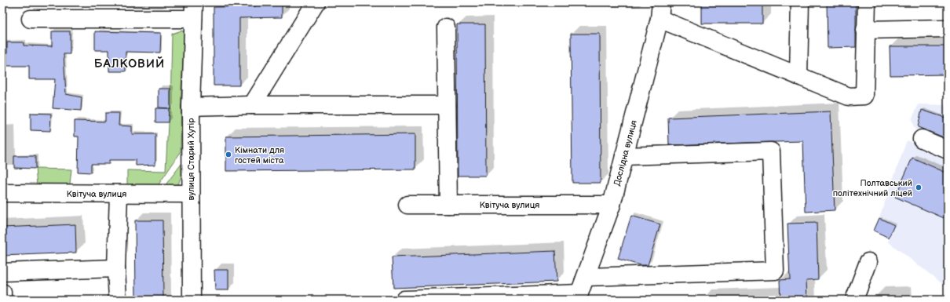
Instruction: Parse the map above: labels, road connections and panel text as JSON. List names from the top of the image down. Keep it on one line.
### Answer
{"streets":{"street":["Дослідна вулиця","вулиця Старий Хутір","Квітуча вулиця"]},"crossings":[["Дослідна вулиця","Квітуча вулиця"],["вулиця Старий Хутір","Квітуча вулиця"]],"districts":["БАЛКОВИЙ"],"places":["Кімнати для гостей міста","Полтавський політехнічний ліцей"]}
